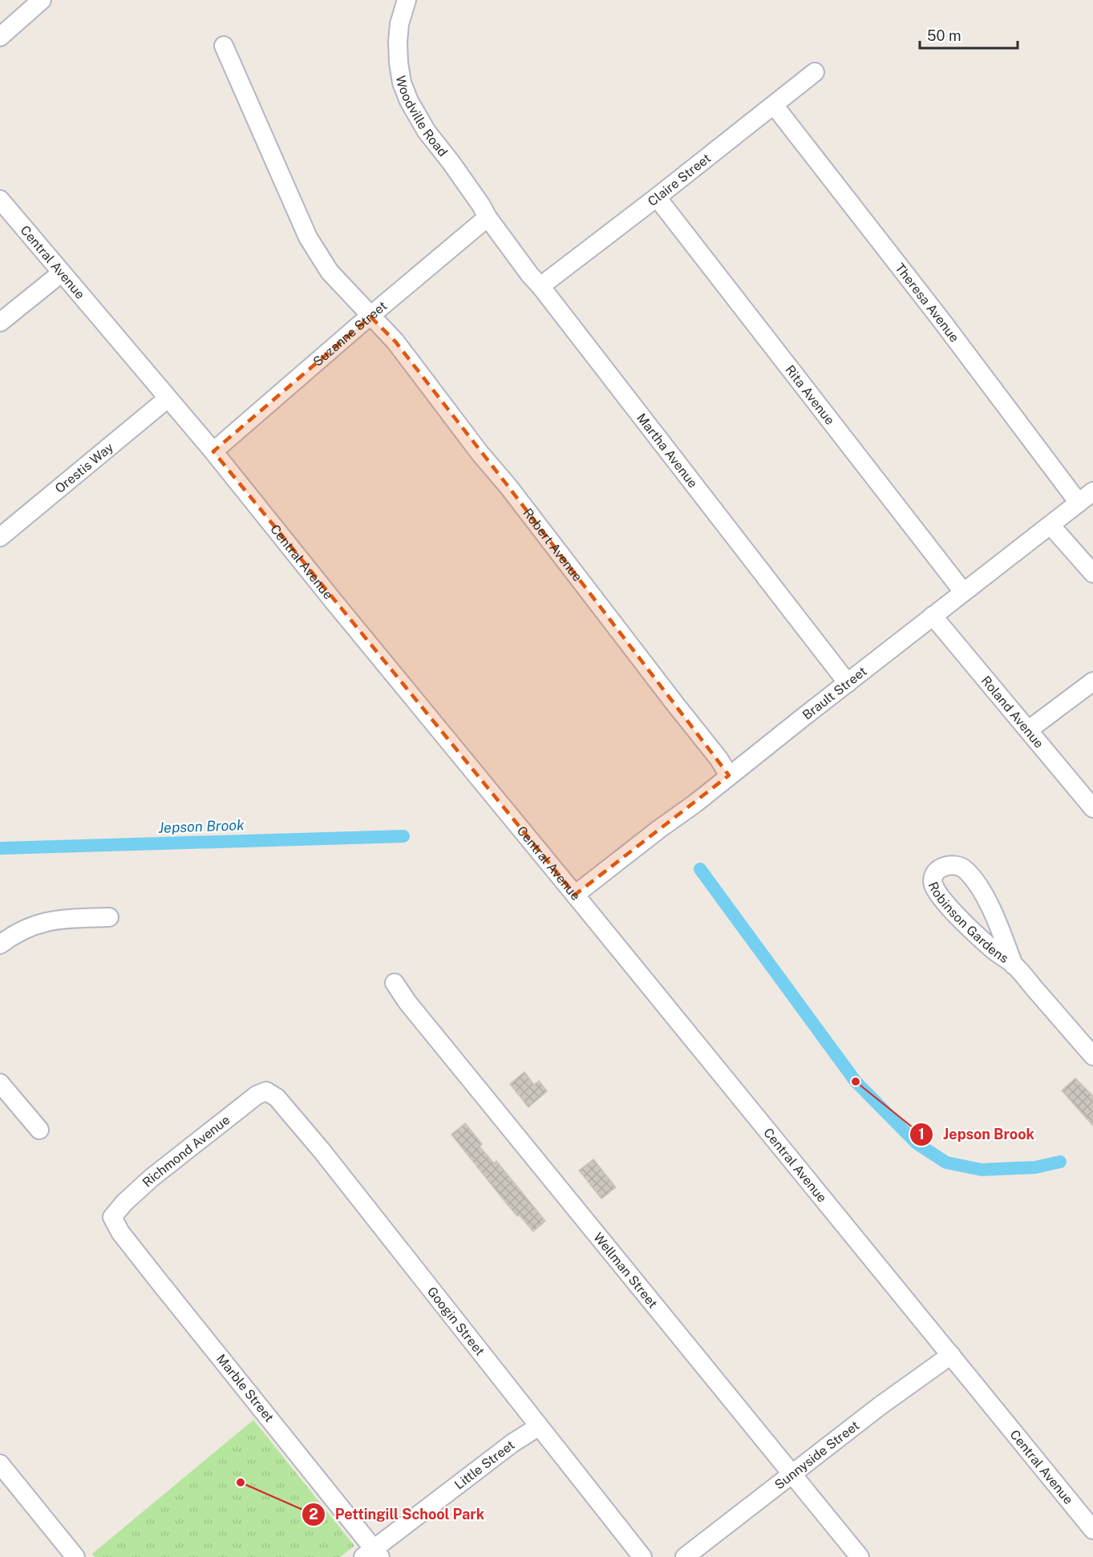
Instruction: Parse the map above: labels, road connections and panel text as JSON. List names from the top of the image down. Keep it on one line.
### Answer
{"streets":{"street":["Woodville Road","Claire Street","Central Avenue","Theresa Avenue","Suzanne Street","Rita Avenue","Martha Avenue","Orestis Way","Robert Avenue","Brault Street","Roland Avenue","Robinson Gardens","Richmond Avenue","Wellman Street","Googin Street","Marble Street","Sunnyside Street","Little Street"]},"crossings":[["Woodville Road","Suzanne Street"],["Woodville Road","Martha Avenue"],["Claire Street","Theresa Avenue"],["Claire Street","Rita Avenue"],["Claire Street","Martha Avenue"],["Central Avenue","Suzanne Street"],["Central Avenue","Orestis Way"],["Central Avenue","Brault Street"],["Central Avenue","Sunnyside Street"],["Theresa Avenue","Brault Street"],["Suzanne Street","Martha Avenue"],["Suzanne Street","Robert Avenue"],["Rita Avenue","Brault Street"],["Martha Avenue","Brault Street"],["Robert Avenue","Brault Street"],["Brault Street","Roland Avenue"],["Richmond Avenue","Googin Street"],["Richmond Avenue","Marble Street"],["Wellman Street","Sunnyside Street"],["Googin Street","Little Street"],["Marble Street","Little Street"]],"water":["Jepson Brook"],"places":["Jepson Brook","Pettingill School Park"],"scale_bar":"50 m"}
